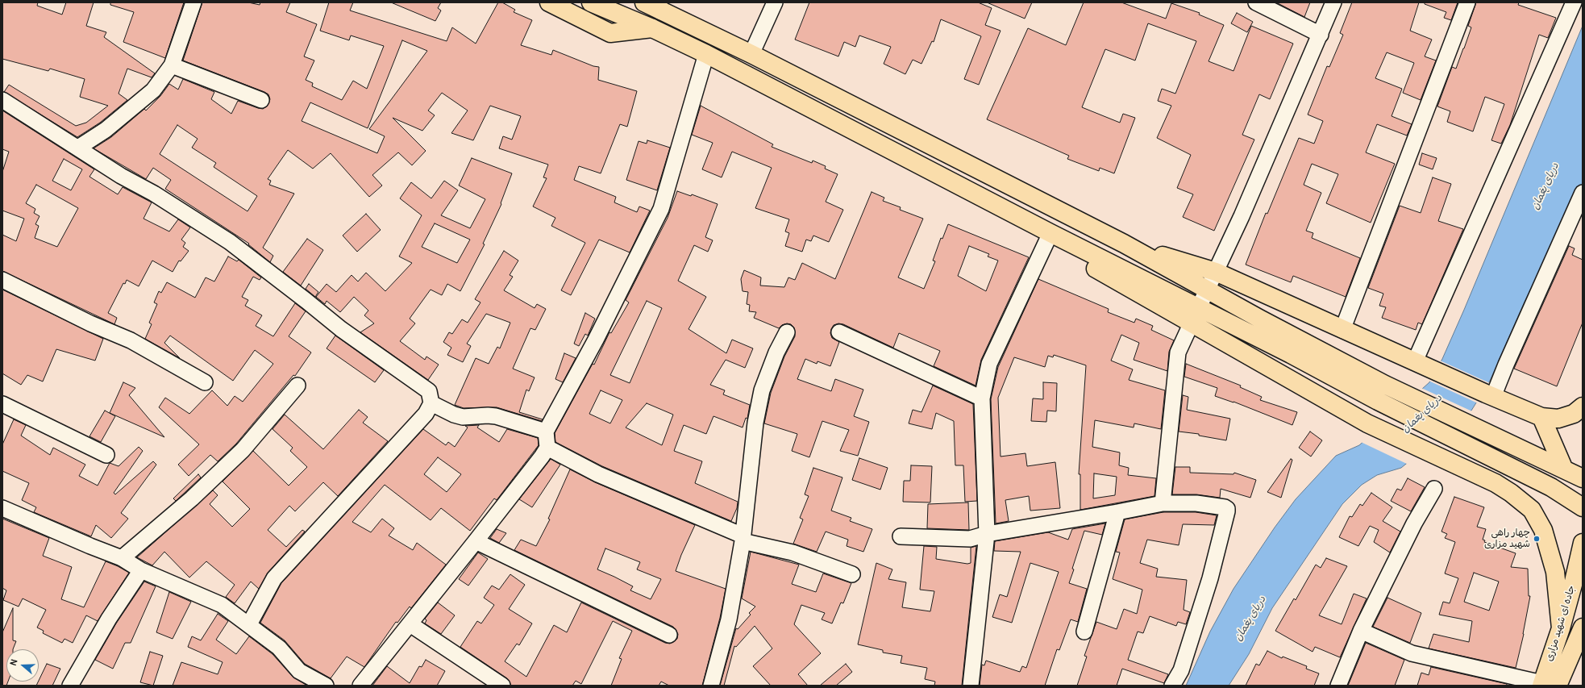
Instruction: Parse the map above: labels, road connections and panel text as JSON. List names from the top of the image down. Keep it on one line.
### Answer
{"streets":{"main road":["جاده ای شهید مزاری"]},"water":["دریای پغمان"],"places":["چهار راهی شهید مزاری"],"north":"left"}
